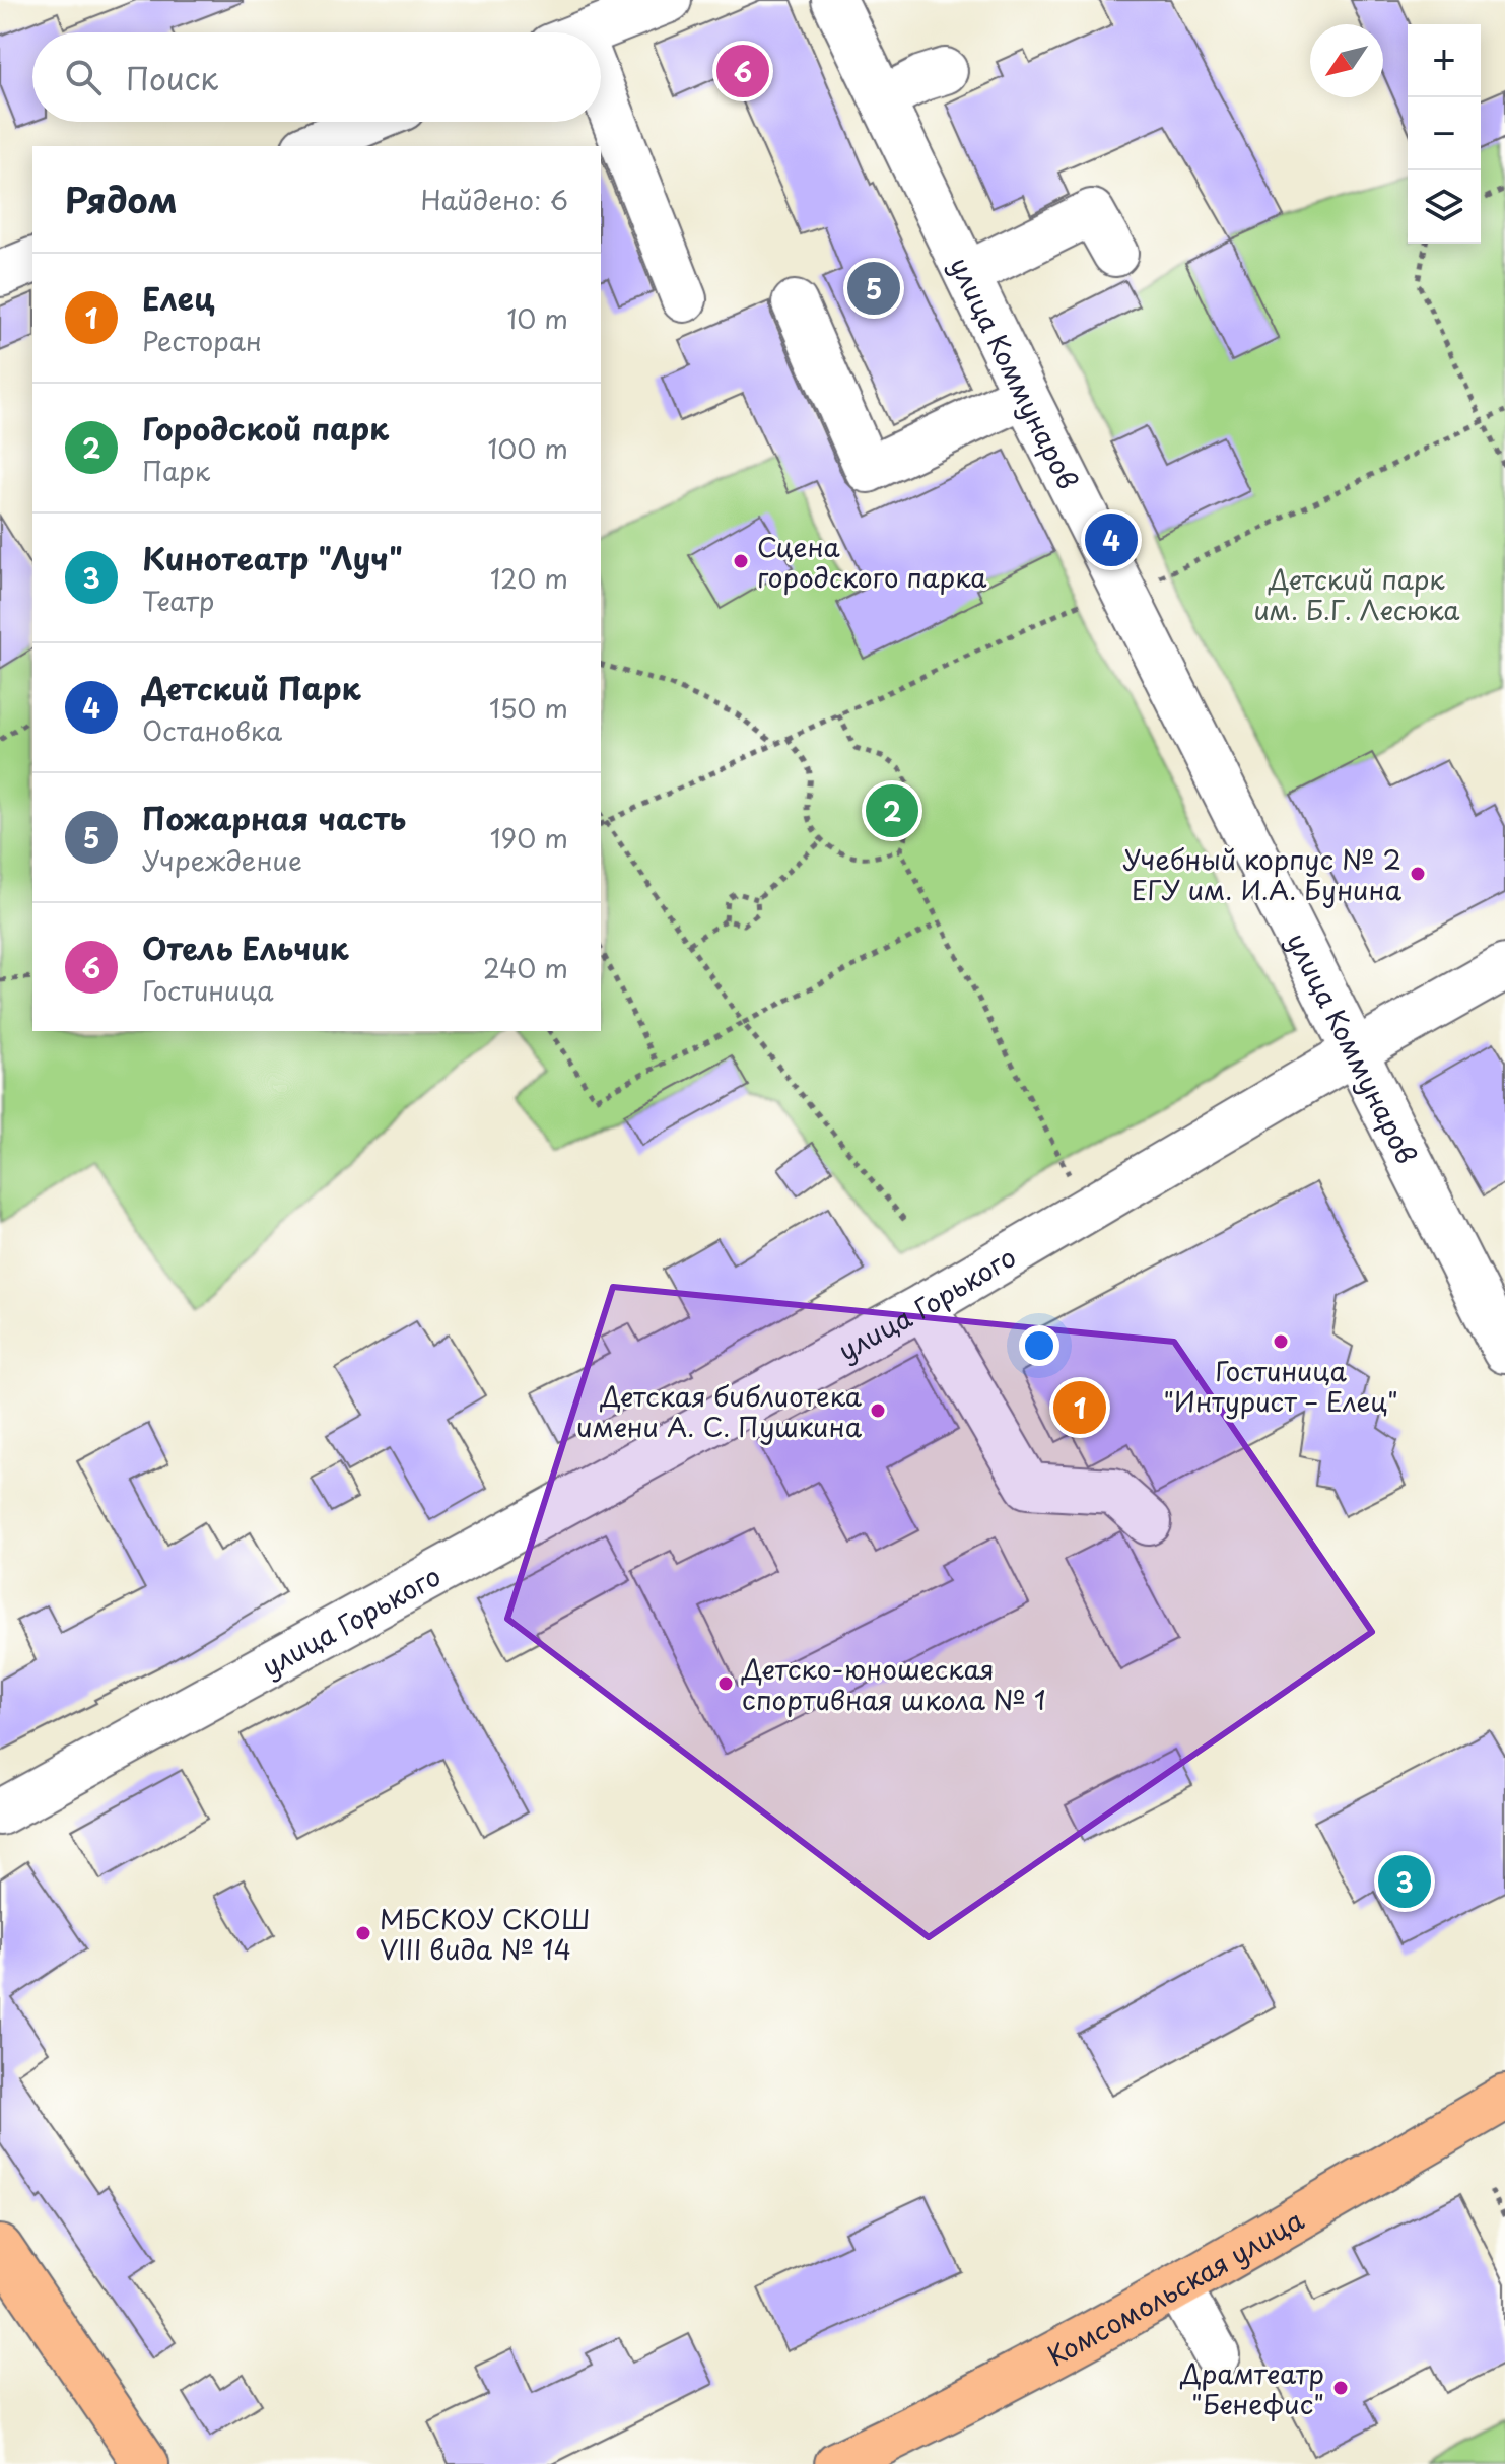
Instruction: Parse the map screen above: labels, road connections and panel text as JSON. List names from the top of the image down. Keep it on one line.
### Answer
{"streets":{"main road":["Комсомольская улица"],"street":["улица Коммунаров","улица Горького"]},"crossings":[["улица Коммунаров","улица Горького"]],"parks":["Детский парк им. Б.Г. Лесюка"],"places":["Сцена городского парка","Учебный корпус № 2 ЕГУ им. И.А. Бунина","Гостиница \"Интурист – Елец\"","Детская библиотека имени А. С. Пушкина","Детско-юношеская спортивная школа № 1","МБСКОУ СКОШ VIII вида № 14","Драмтеатр \"Бенефис\""],"north":"bottom left","page":{"map_buttons":["+","−"],"search":"Поиск","pins":["6","5","4","2","1","3"],"heading":["Рядом","Найдено: 6"],"list":[{"mark":"1","name":"Елец","note":"Ресторан","value":"10 m"},{"mark":"2","name":"Городской парк","note":"Парк","value":"100 m"},{"mark":"3","name":"Кинотеатр \"Луч\"","note":"Театр","value":"120 m"},{"mark":"4","name":"Детский Парк","note":"Остановка","value":"150 m"},{"mark":"5","name":"Пожарная часть","note":"Учреждение","value":"190 m"},{"mark":"6","name":"Отель Ельчик","note":"Гостиница","value":"240 m"}]}}
